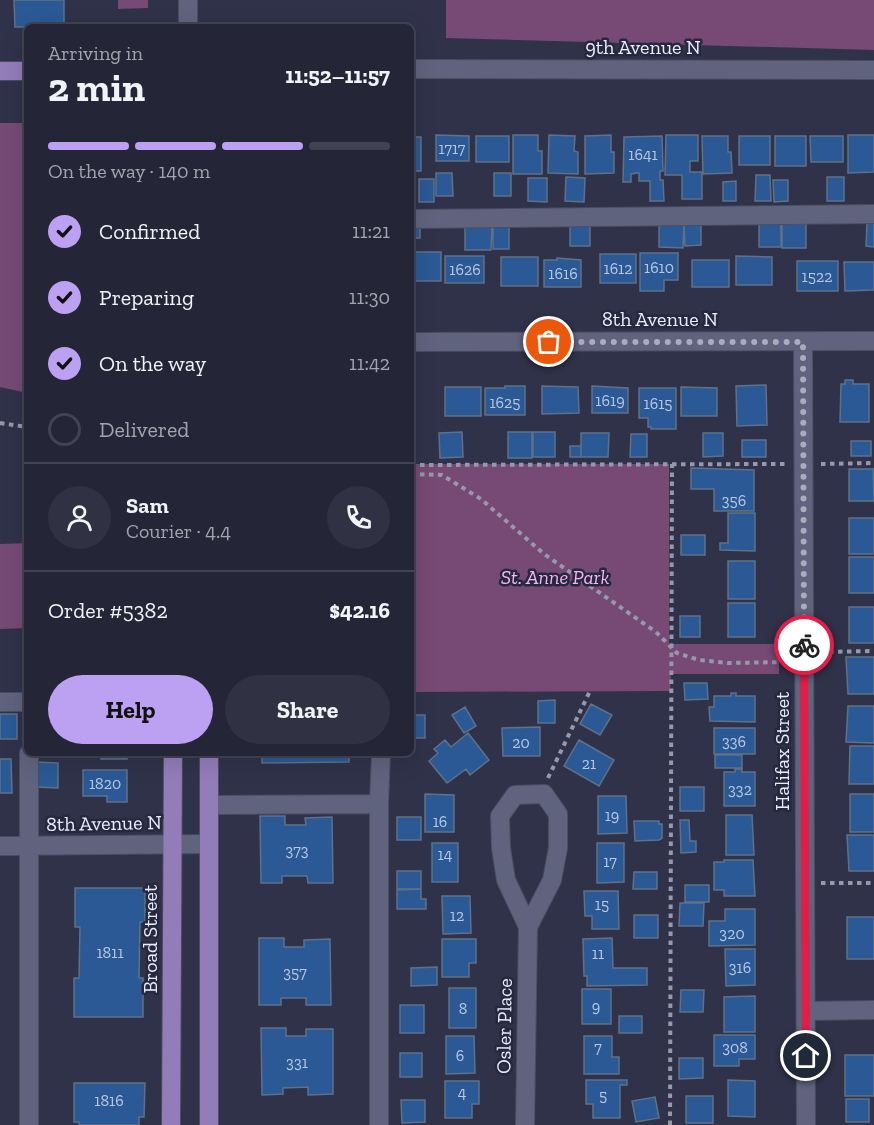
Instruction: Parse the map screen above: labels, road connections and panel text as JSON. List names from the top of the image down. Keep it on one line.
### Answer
{"streets":{"main road":["Broad Street"],"street":["9th Avenue N","8th Avenue N","Halifax Street","Osler Place"]},"crossings":[["8th Avenue N","Halifax Street"],["8th Avenue N","Broad Street"]],"parks":["St. Anne Park"],"house_numbers":["1717","1641","1610","1612","1626","1616","1522","1619","1625","1615","356","336","20","21","1820","332","19","16","373","14","17","15","12","320","1811","11","316","357","9","8","7","308","6","331","4","5","1816"],"page":{"heading":["2 min","Arriving in","11:52–11:57"],"panel":["Sam","Courier · 4.4","Order #5382","$42.16"],"bar":"On the way · 140 m","list":[["Confirmed","11:21"],["Preparing","11:30"],["On the way","11:42"],"Delivered"],"buttons":["Help","Share"]}}
